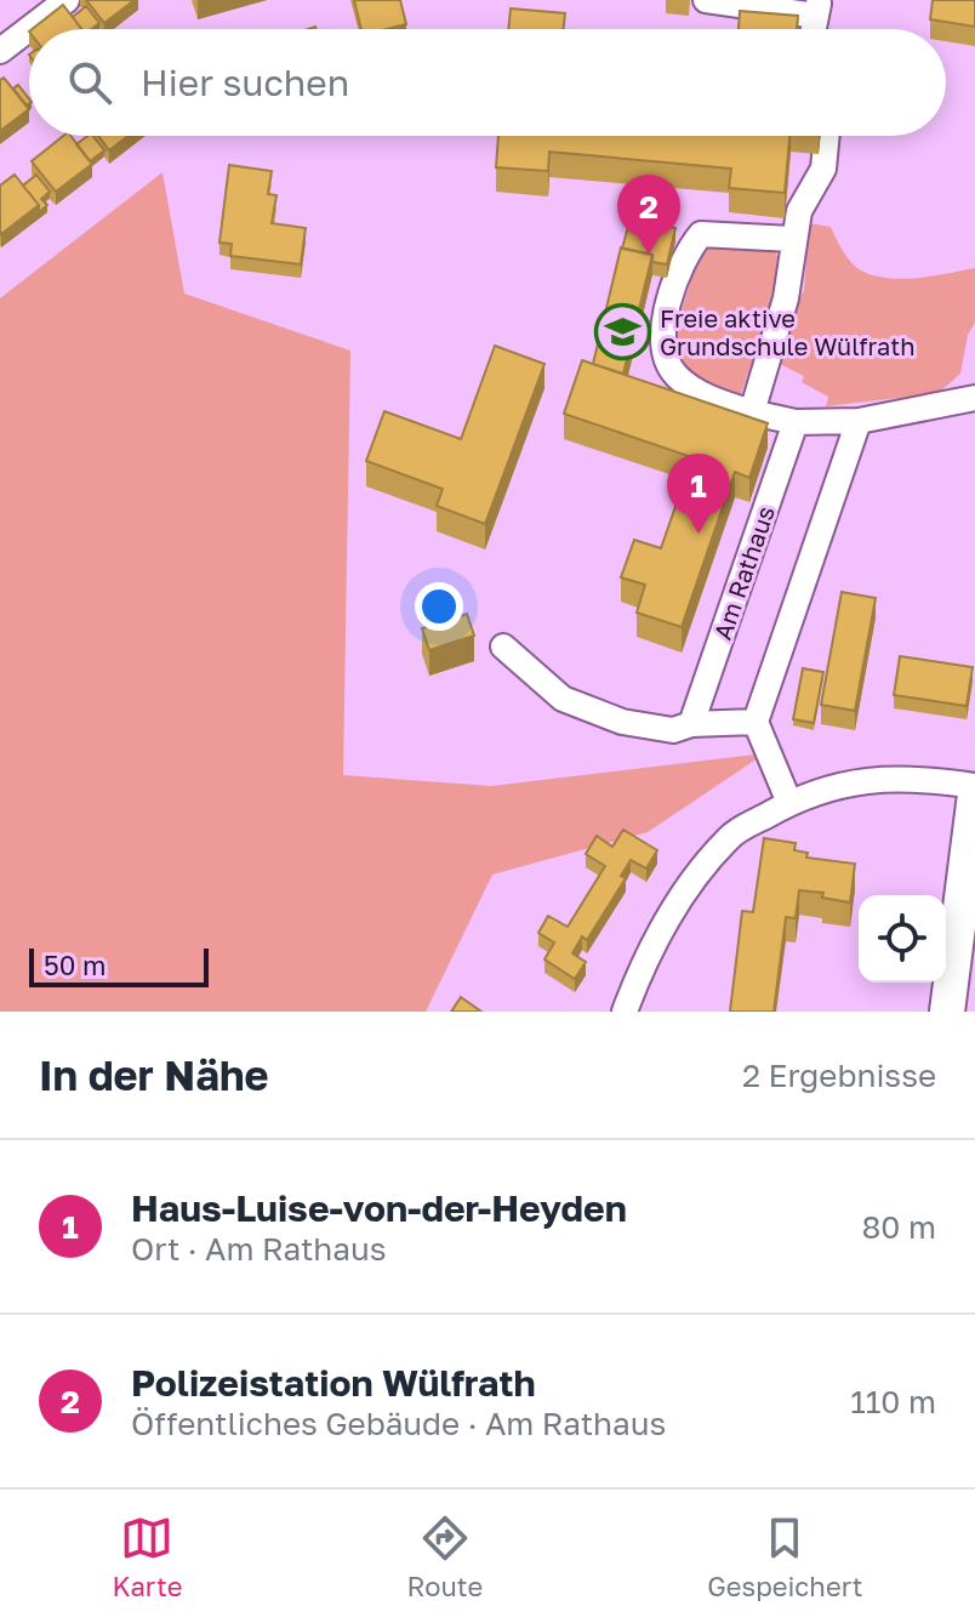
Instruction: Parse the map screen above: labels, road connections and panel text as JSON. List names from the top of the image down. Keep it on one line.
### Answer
{"streets":{"street":["Am Rathaus"]},"places":{"school or university":["Freie aktive Grundschule Wülfrath"]},"scale_bar":"50 m","page":{"search":"Hier suchen","pins":["2","1"],"scale":"50 m","heading":["In der Nähe","2 Ergebnisse"],"list":[{"mark":"1","name":"Haus-Luise-von-der-Heyden","note":"Ort · Am Rathaus","value":"80 m"},{"mark":"2","name":"Polizeistation Wülfrath","note":"Öffentliches Gebäude · Am Rathaus","value":"110 m"}],"nav":["Karte","Route","Gespeichert"]}}
